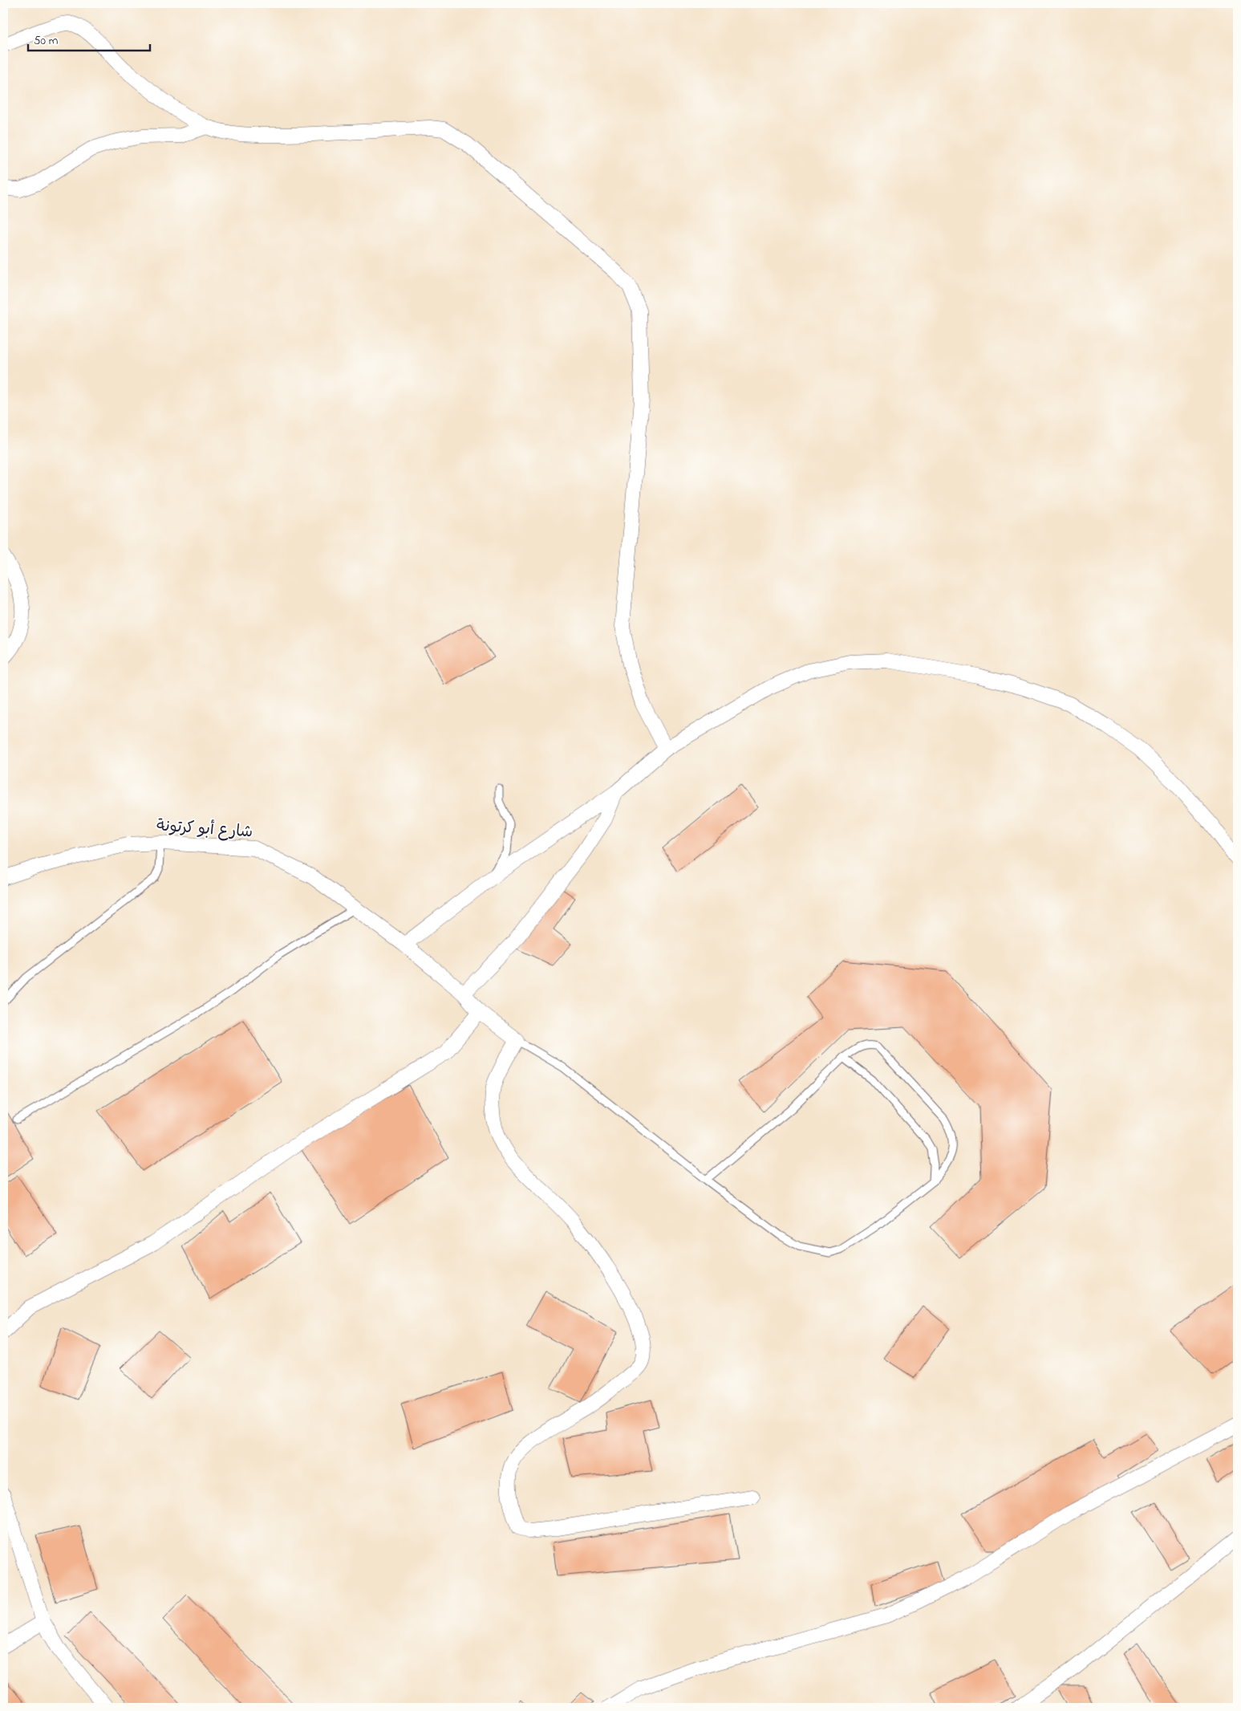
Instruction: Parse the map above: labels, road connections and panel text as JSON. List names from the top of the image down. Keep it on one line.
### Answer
{"streets":{"street":["شارع أبو كرتونة"]},"scale_bar":"50 m"}
